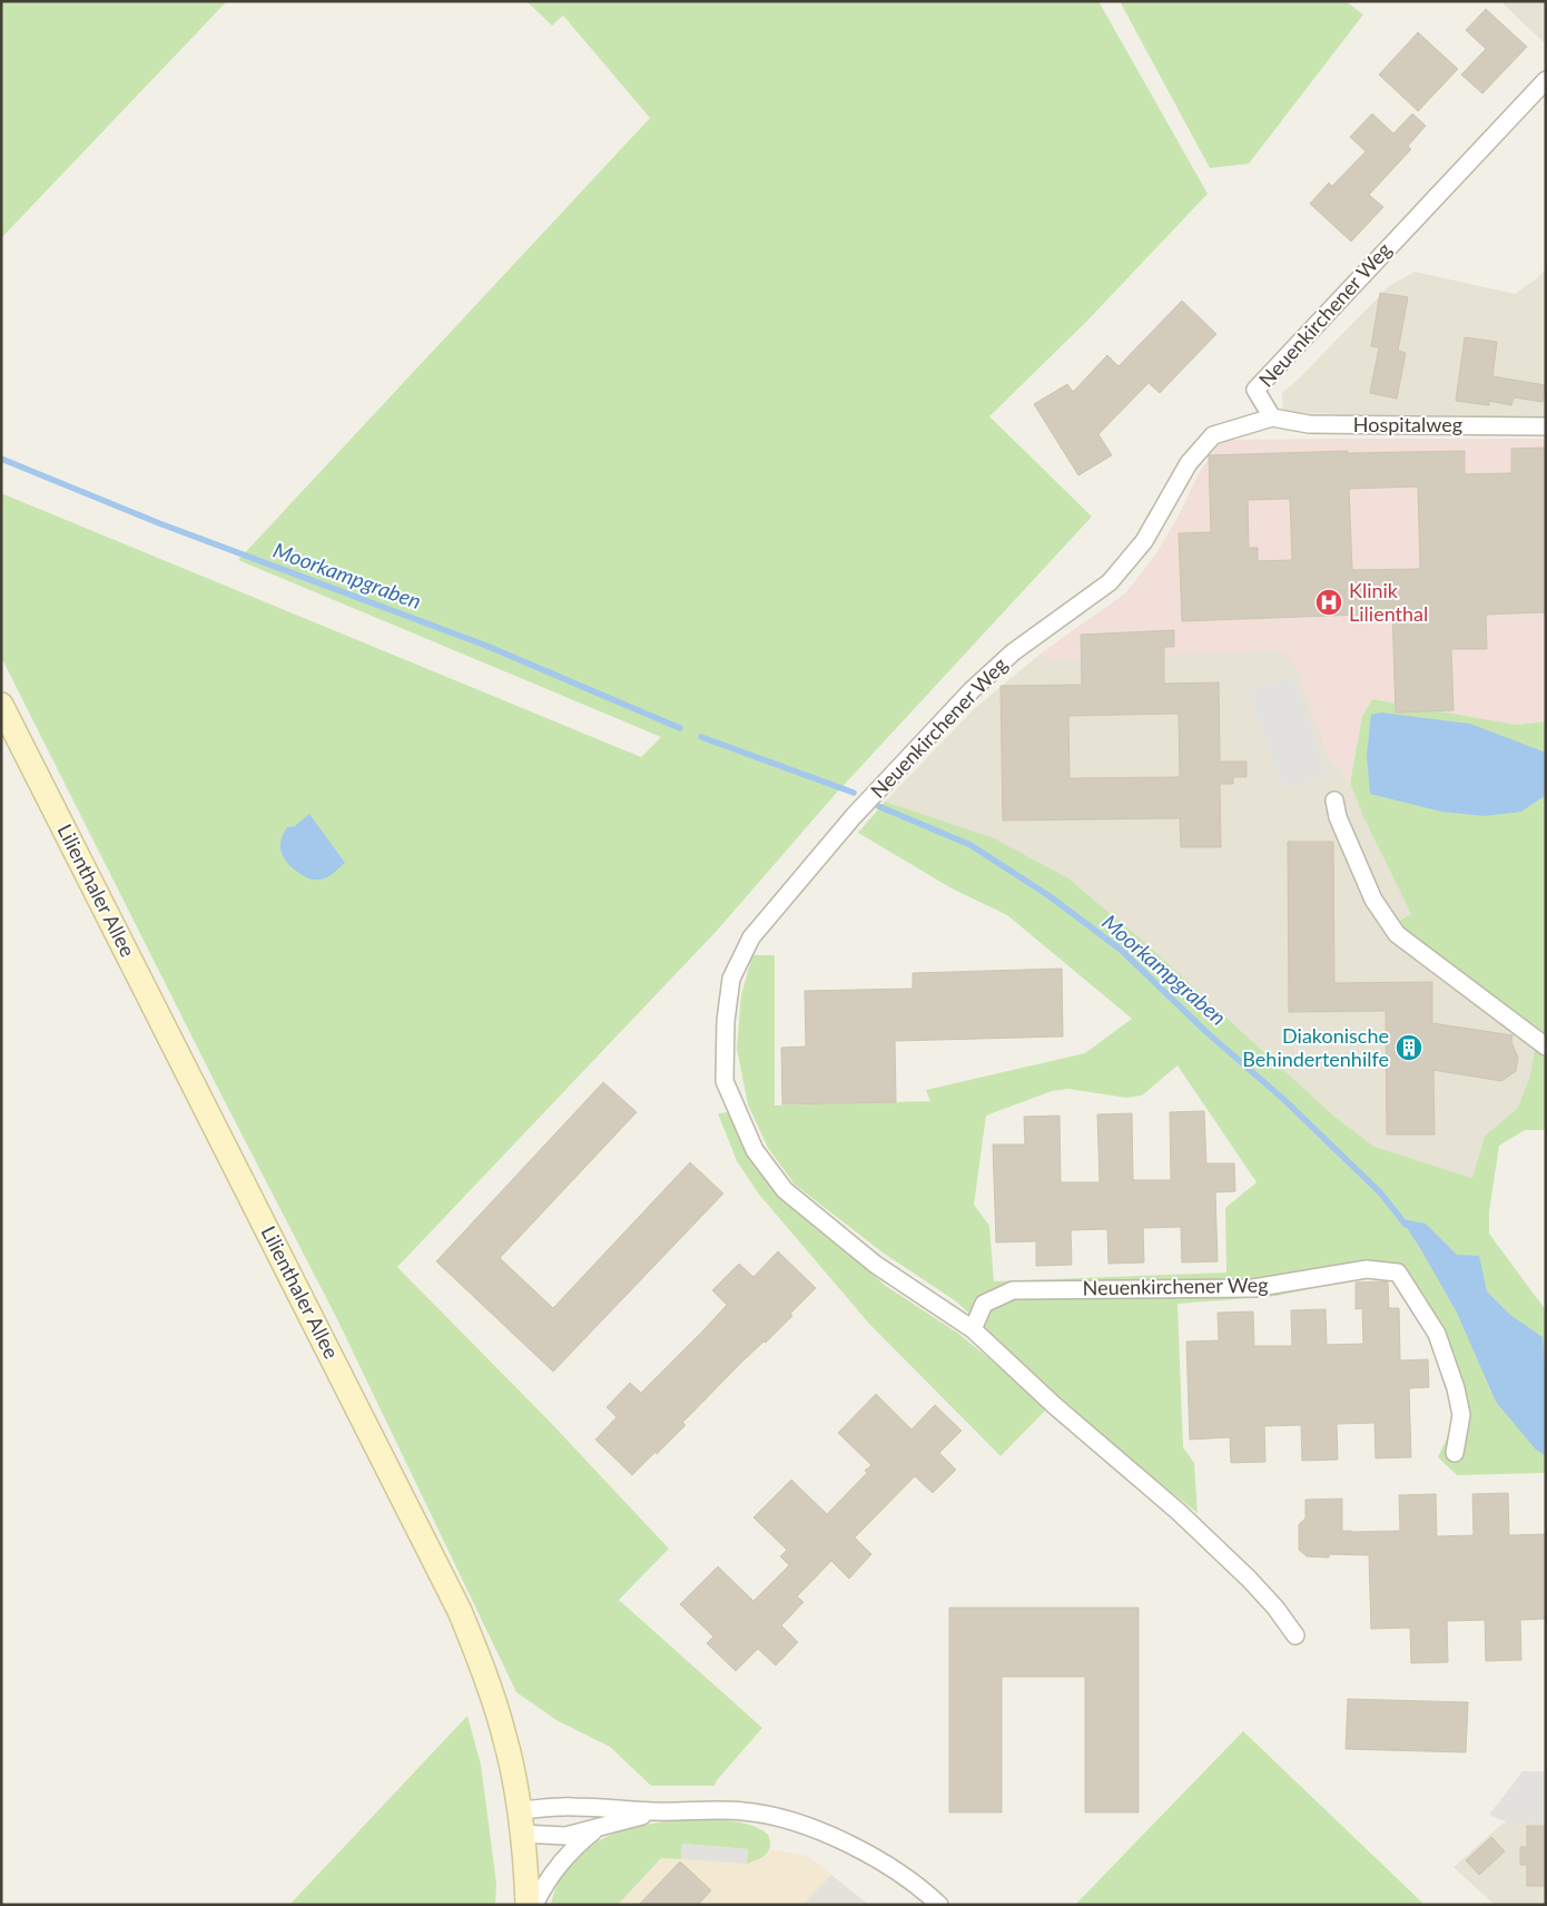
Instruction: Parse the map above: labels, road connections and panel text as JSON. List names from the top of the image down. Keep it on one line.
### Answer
{"streets":{"main road":["Lilienthaler Allee"],"street":["Neuenkirchener Weg","Hospitalweg"]},"crossings":[["Neuenkirchener Weg","Hospitalweg"]],"water":["Moorkampgraben"],"places":{"hospital":["Klinik Lilienthal"],"building":["Diakonische Behindertenhilfe"]}}
